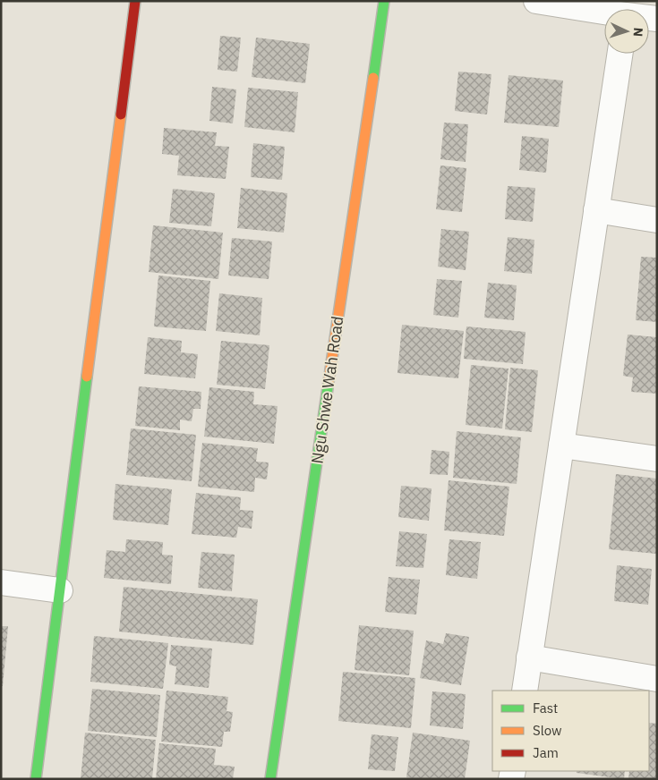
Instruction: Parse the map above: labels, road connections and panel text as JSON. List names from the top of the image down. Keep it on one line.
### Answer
{"streets":{"street":["Ngu Shwe Wah Road"]},"legend":["Fast","Slow","Jam"],"north":"right"}
